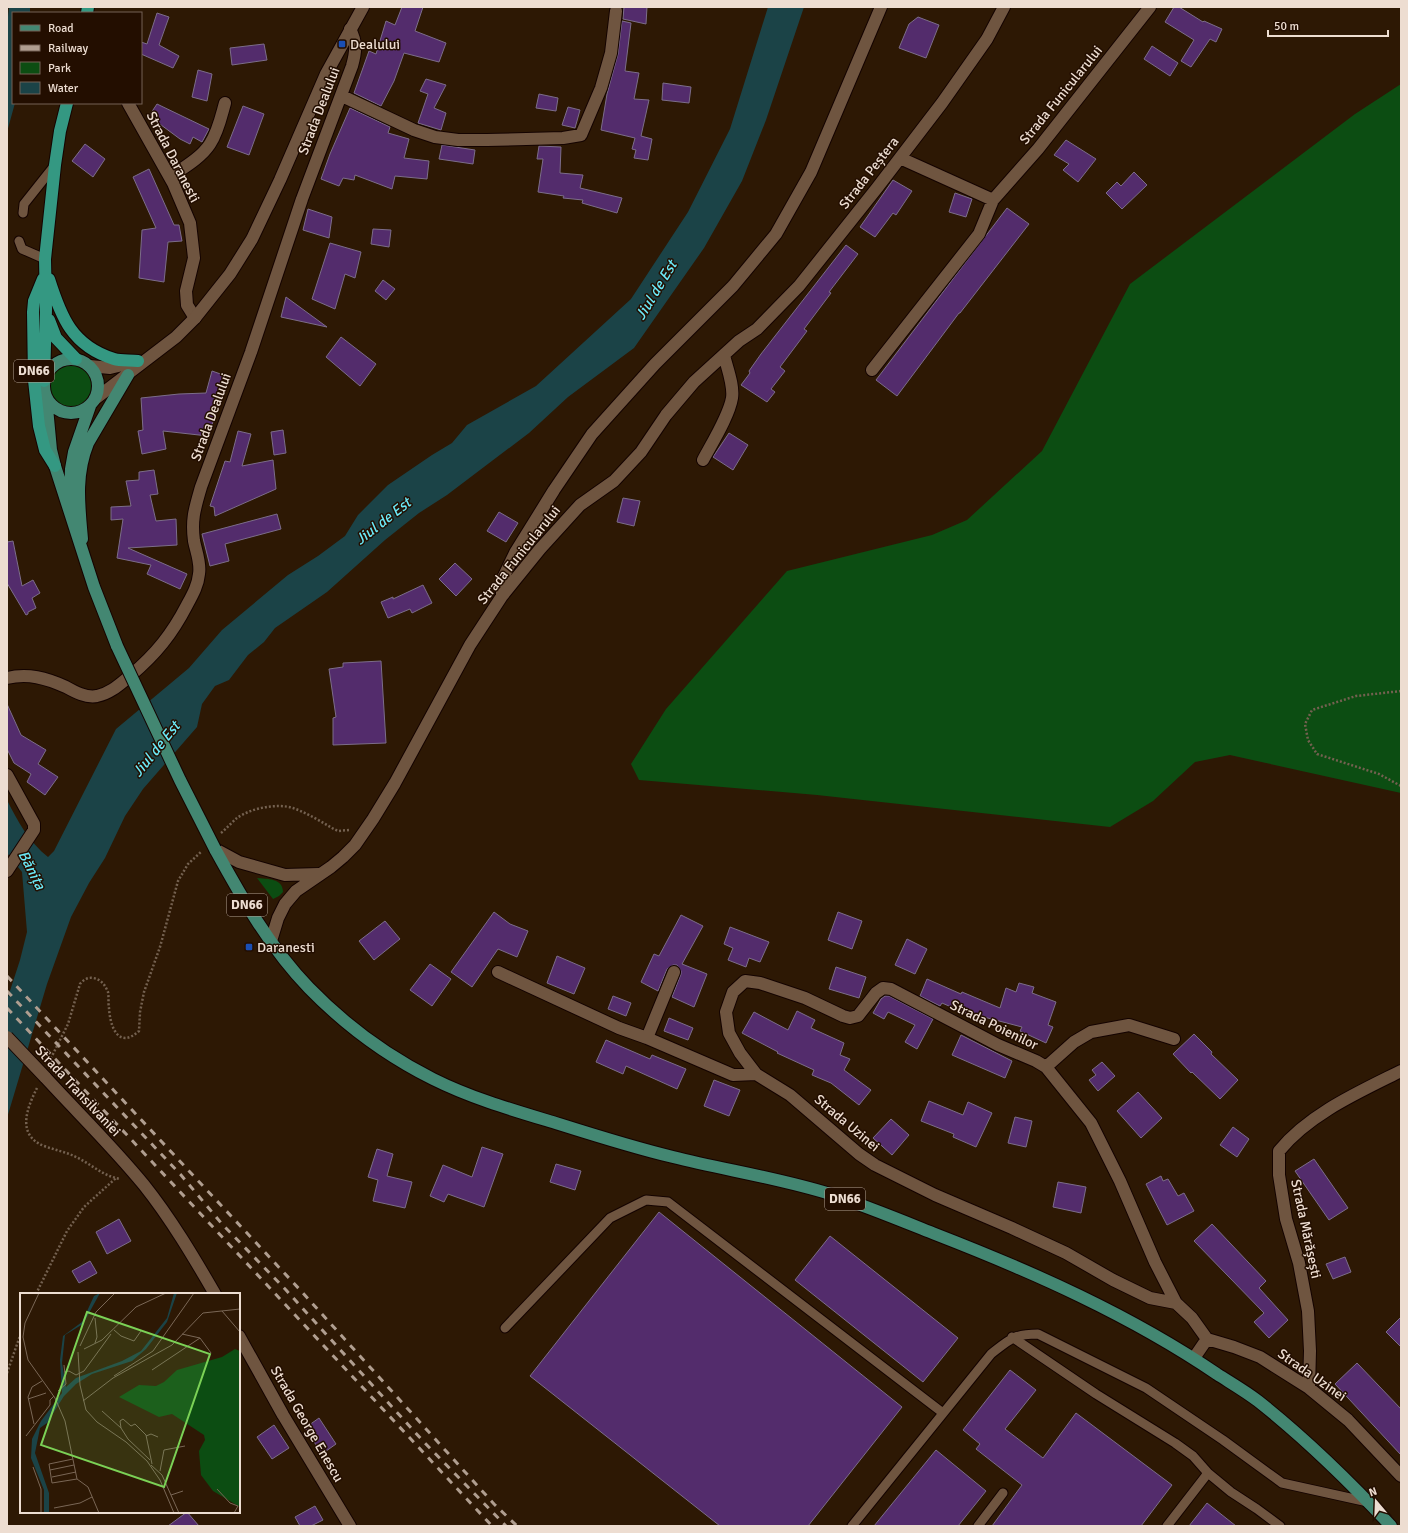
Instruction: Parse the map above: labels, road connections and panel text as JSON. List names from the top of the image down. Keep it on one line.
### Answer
{"streets":{"highway":["DN66"],"street":["Strada Funicularului","Strada Dealului","Strada Daranesti","Strada Peștera","Strada Poienilor","Strada Transilvaniei","Strada Uzinei","Strada Mărășești","Strada George Enescu"]},"crossings":[["Strada Funicularului","Strada Peștera"],["Strada Funicularului","DN66"],["Strada Dealului","Strada Daranesti"],["Strada Dealului","DN66"],["Strada Poienilor","Strada Uzinei"],["Strada Uzinei","Strada Mărășești"]],"water":["Jiul de Est","Bănița"],"places":{"transit":["Dealului","Daranesti"]},"legend":["Road","Railway","Park","Water"],"scale_bar":"50 m","north":"top"}
